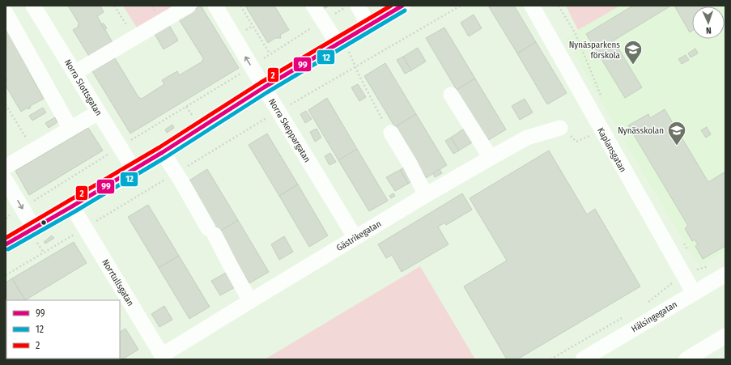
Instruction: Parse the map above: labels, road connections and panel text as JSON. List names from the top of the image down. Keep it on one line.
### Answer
{"streets":{"street":["Norra Slottsgatan","Norra Skeppargatan","Kaplansgatan","Gästrikegatan","Norrtullsgatan","Hälsingegatan"]},"crossings":[["Norra Skeppargatan","Gästrikegatan"],["Kaplansgatan","Hälsingegatan"],["Gästrikegatan","Norrtullsgatan"]],"places":{"school or university":["Nynäsparkens förskola","Nynässkolan"]},"lines":["transit line 99","transit line 2","transit line 12"],"legend":["99","12","2"],"north":"bottom"}
